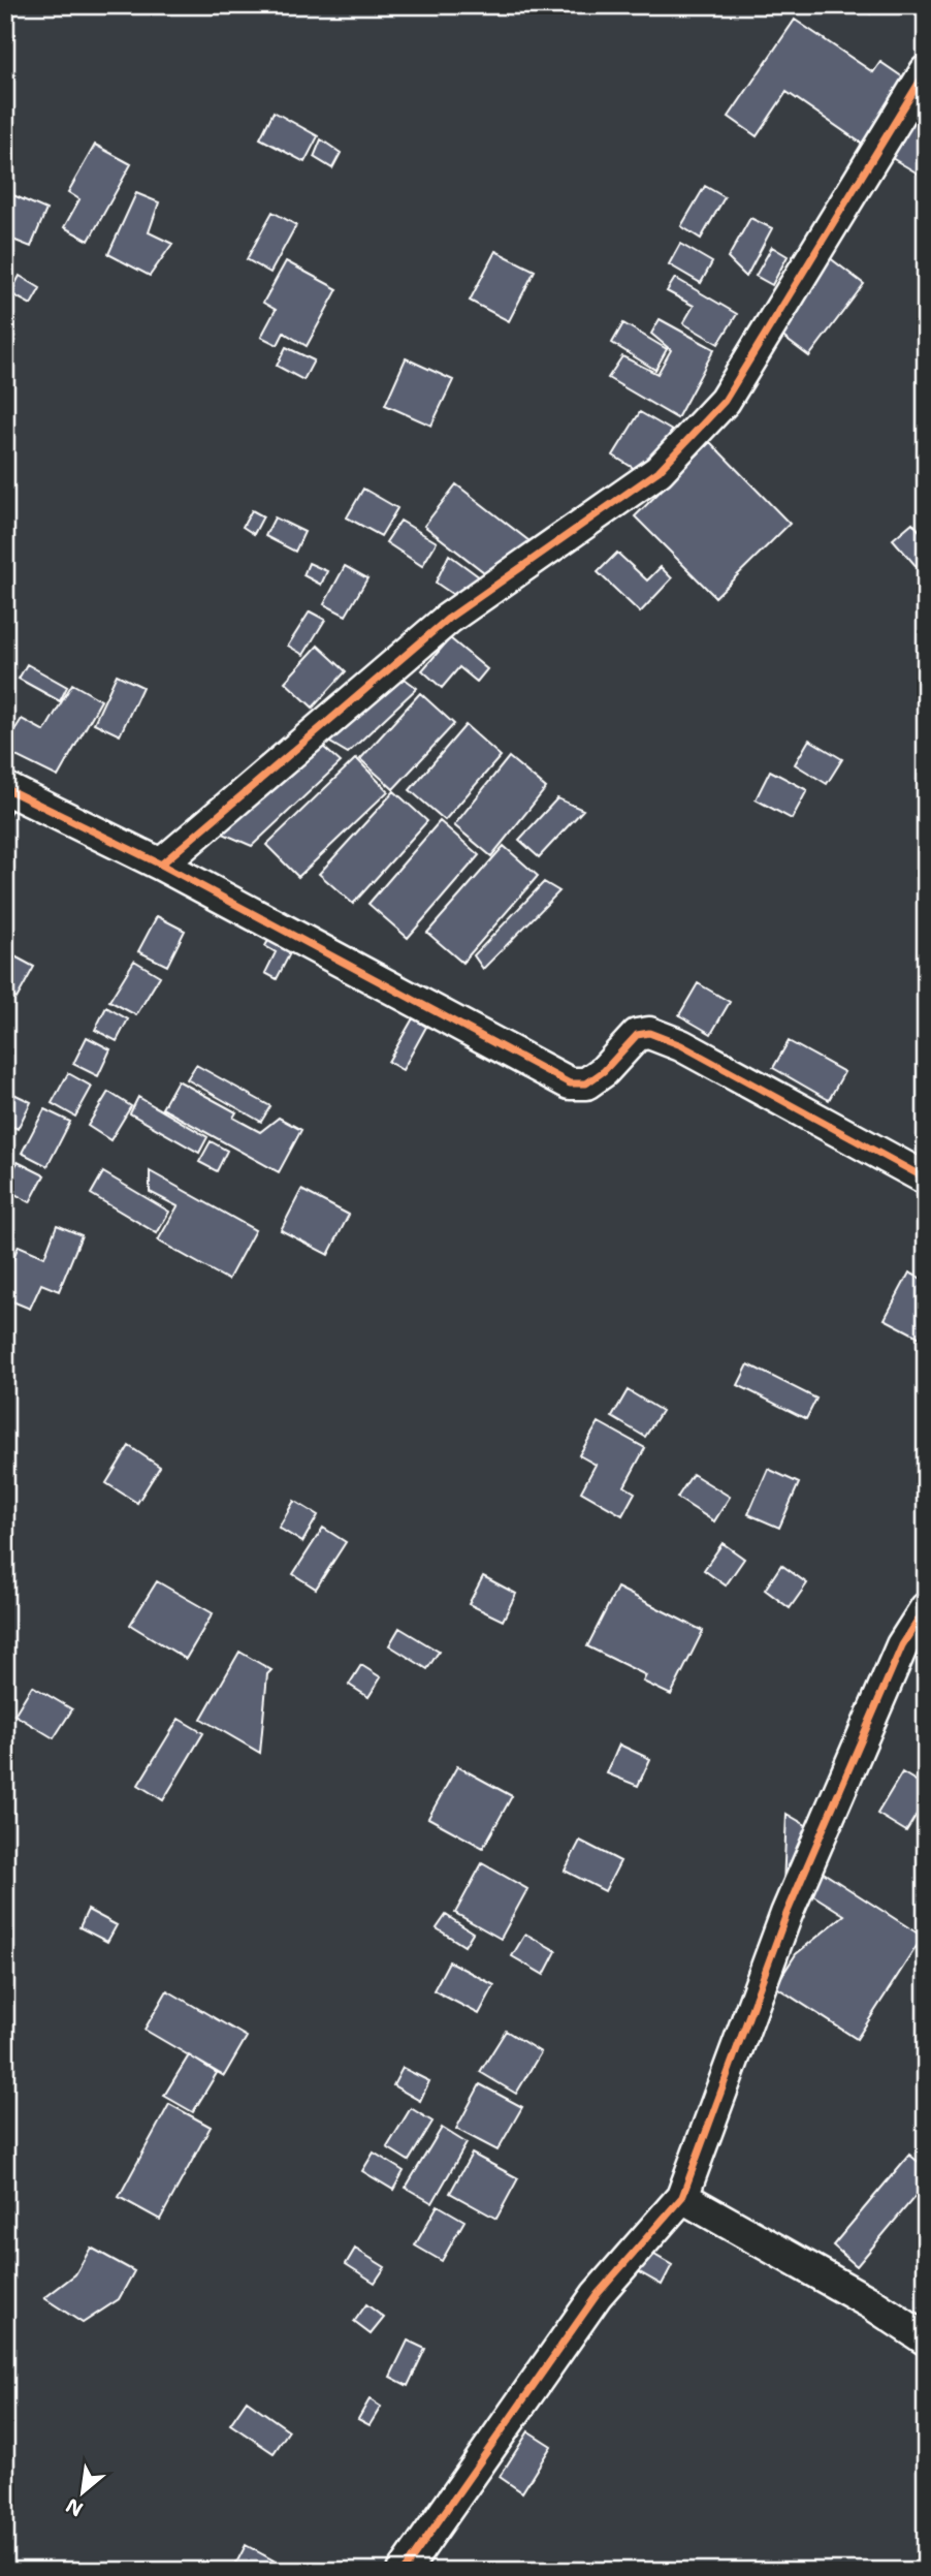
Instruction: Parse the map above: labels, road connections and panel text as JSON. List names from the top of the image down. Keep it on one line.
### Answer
{"north":"bottom left"}
